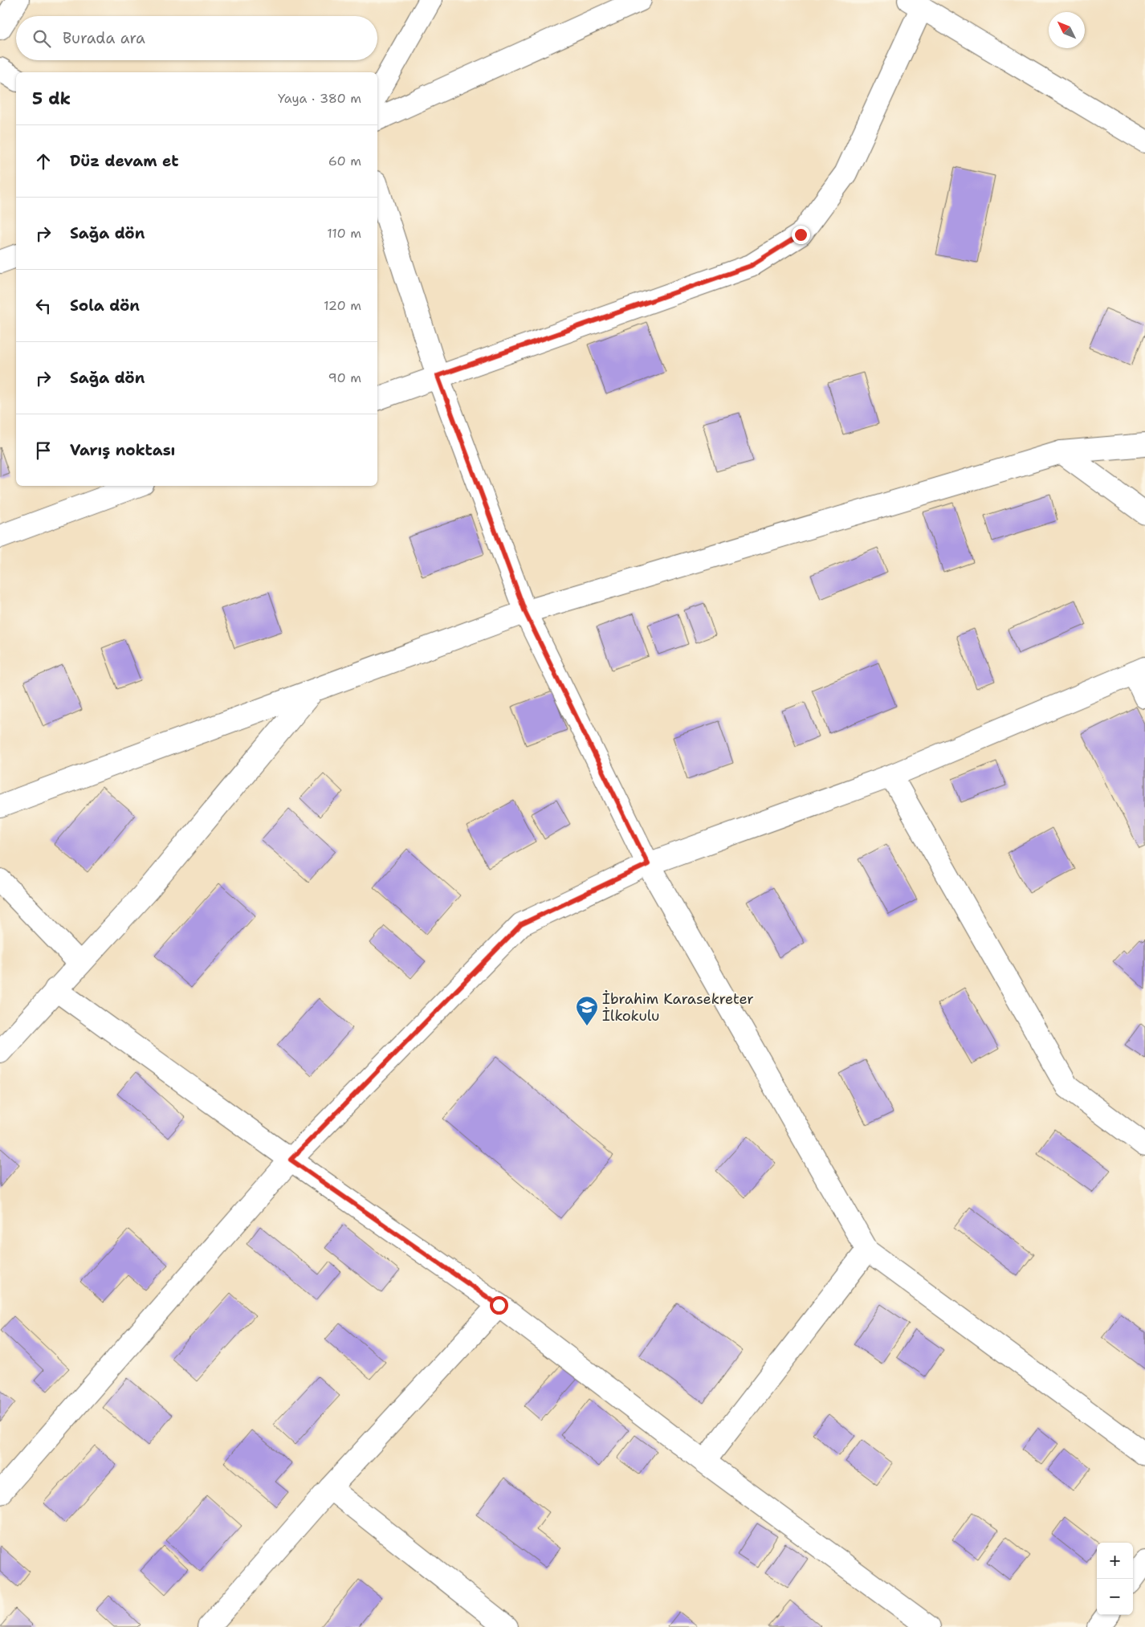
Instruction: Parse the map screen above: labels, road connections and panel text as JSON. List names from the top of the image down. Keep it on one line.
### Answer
{"places":{"school or university":["İbrahim Karasekreter İlkokulu"]},"north":"top left","page":{"search":"Burada ara","heading":["5 dk","Yaya · 380 m"],"list":[["Düz devam et","60 m"],["Sağa dön","110 m"],["Sola dön","120 m"],["Sağa dön","90 m"],"Varış noktası"],"map_buttons":["+","−"]}}
